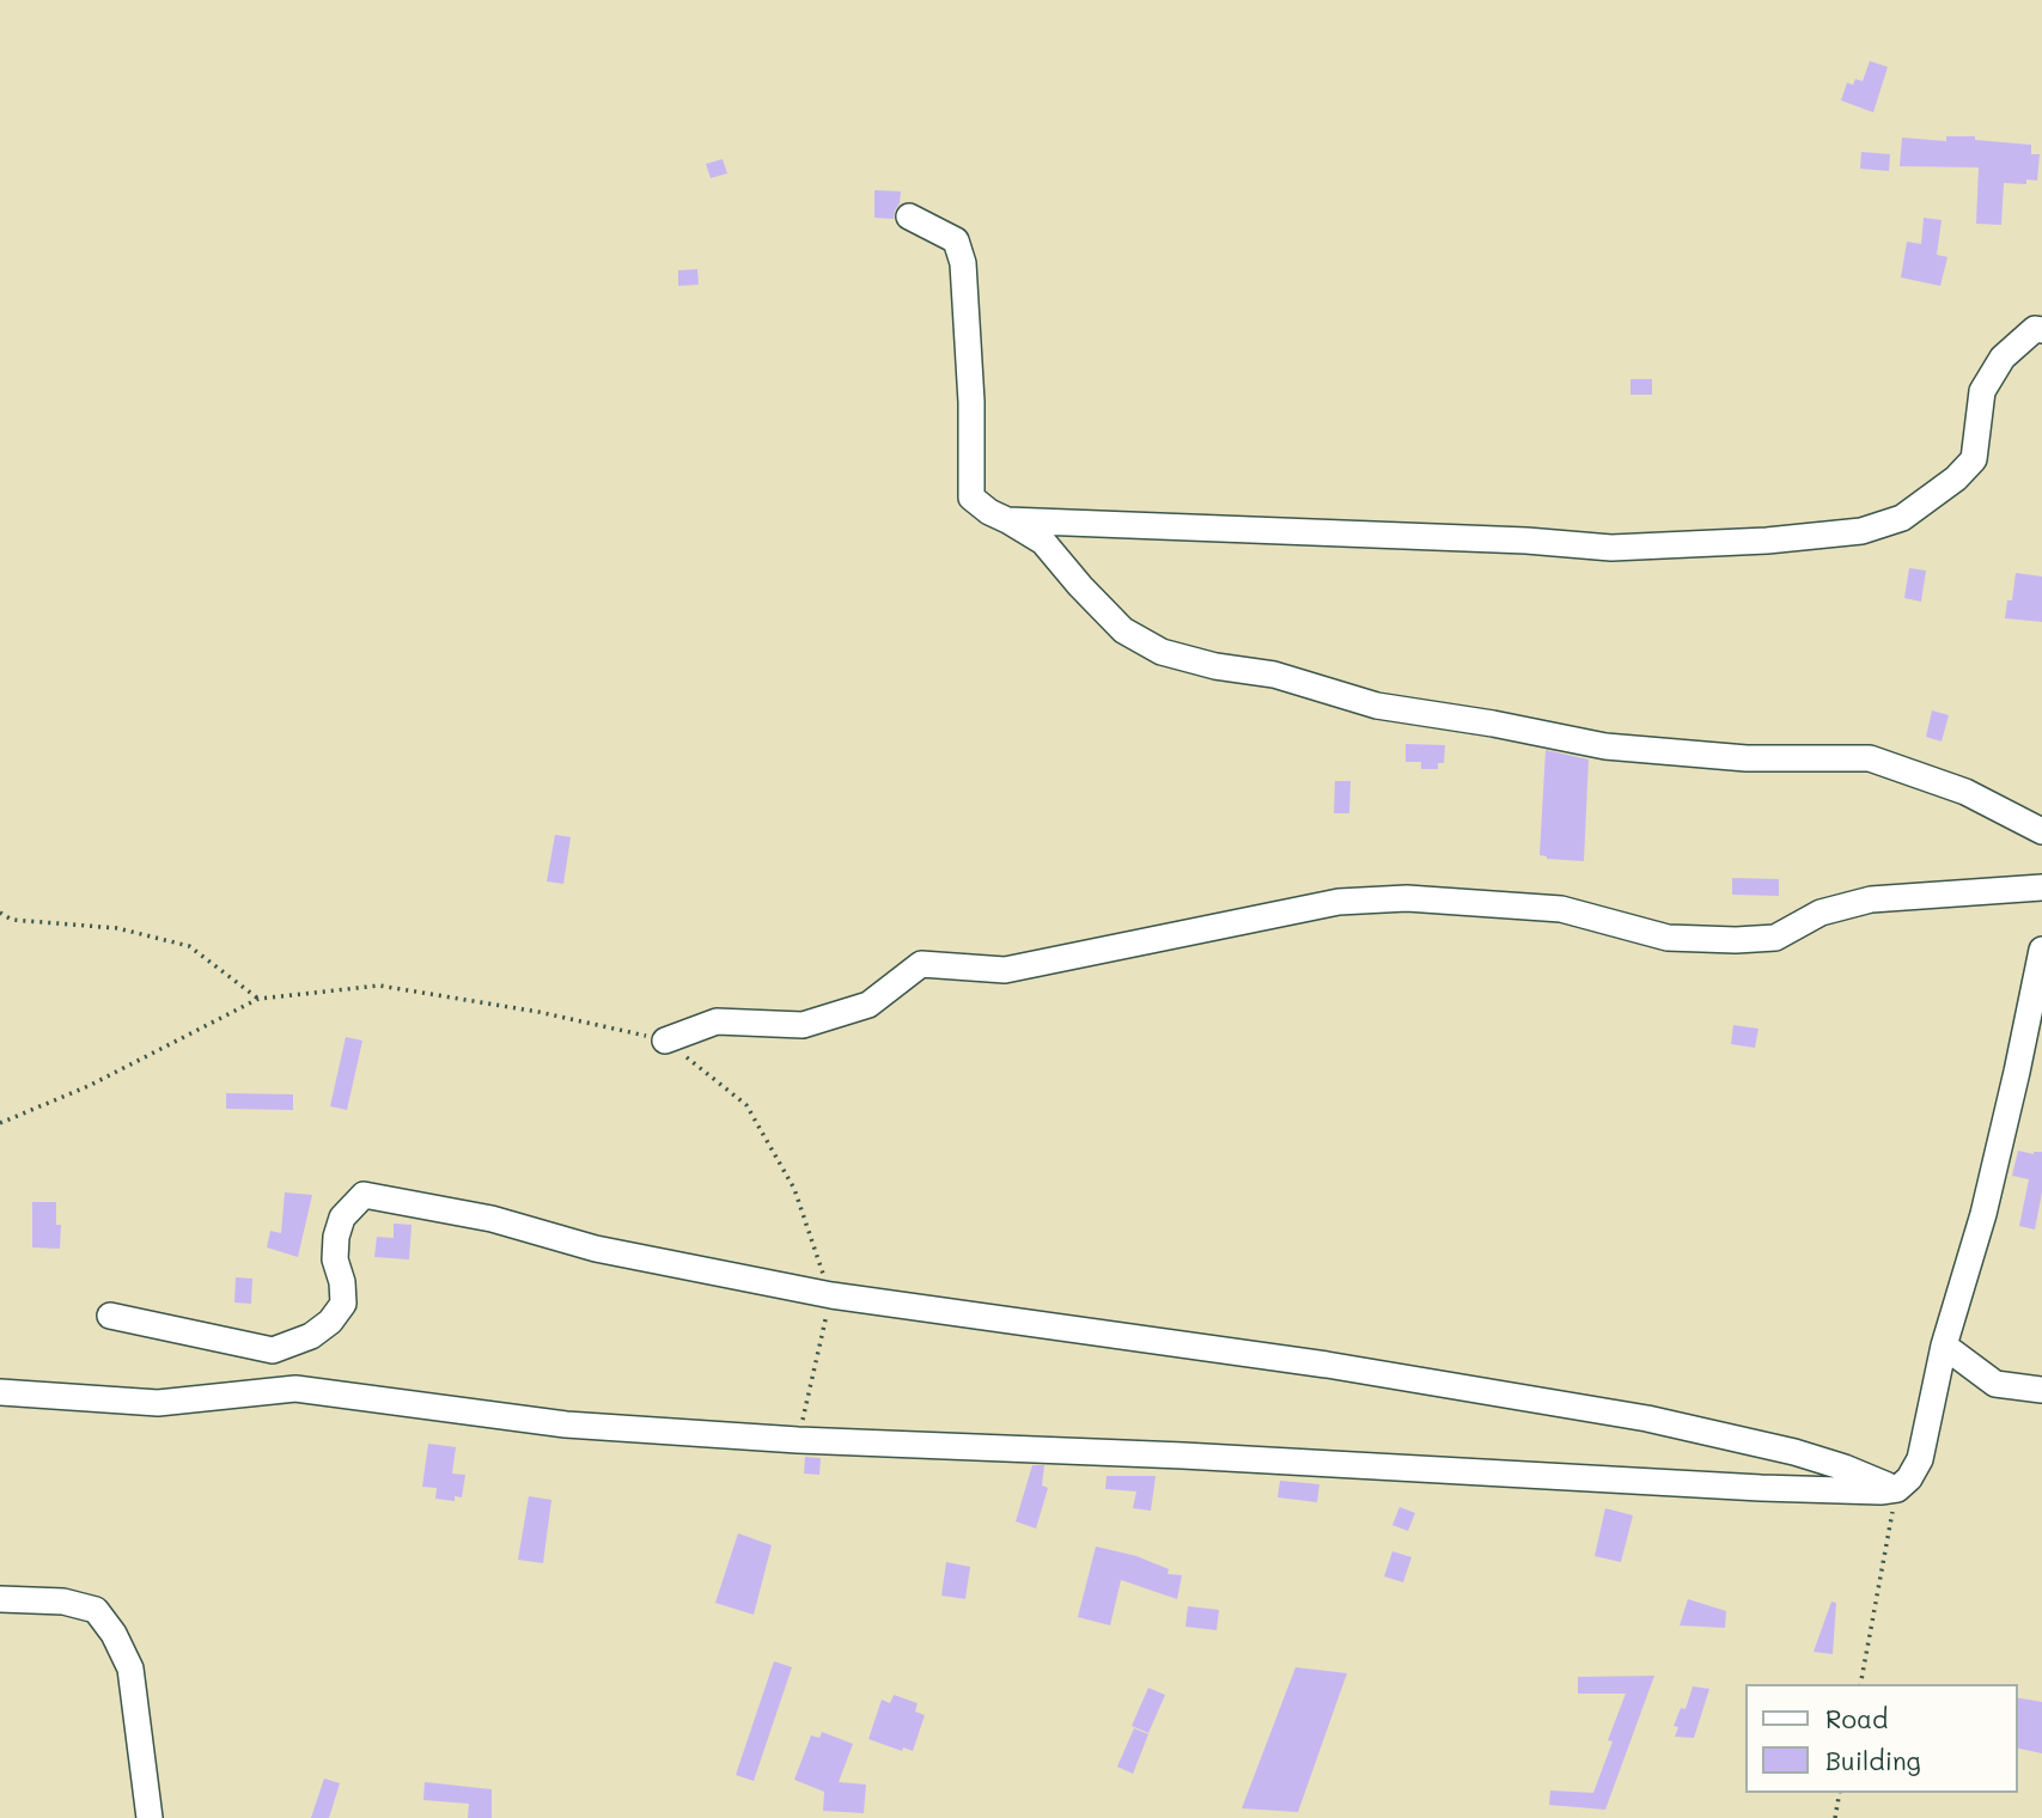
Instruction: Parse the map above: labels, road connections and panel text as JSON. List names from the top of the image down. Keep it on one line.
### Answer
{"legend":["Road","Building"]}
